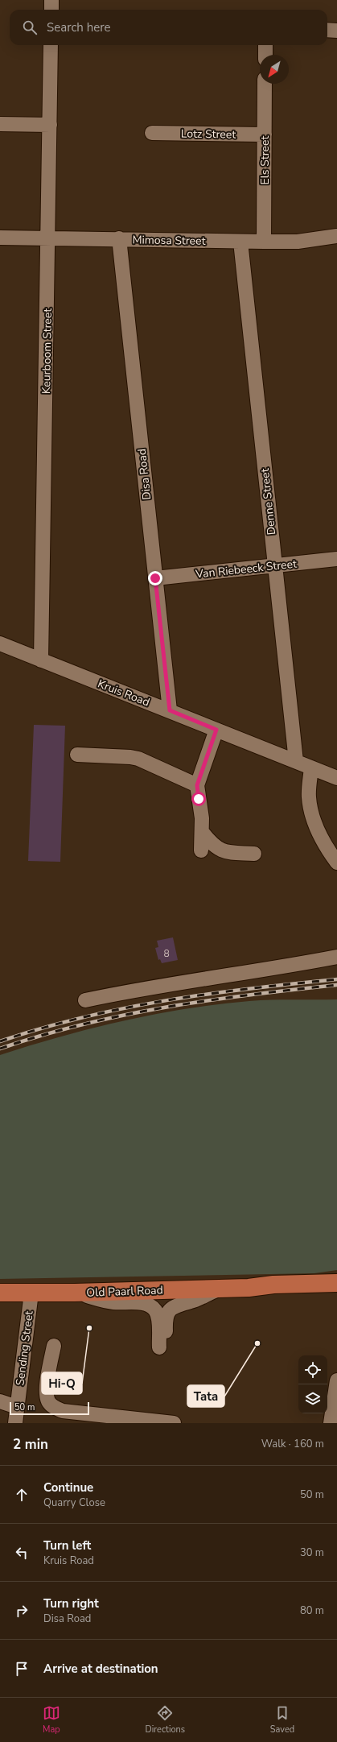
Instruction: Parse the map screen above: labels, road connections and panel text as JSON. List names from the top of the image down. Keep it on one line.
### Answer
{"streets":{"main road":["Old Paarl Road"],"street":["Lotz Street","Els Street","Mimosa Street","Keurboom Street","Disa Road","Denne Street","Van Riebeeck Street","Kruis Road","Sending Street"]},"crossings":[["Lotz Street","Els Street"],["Els Street","Mimosa Street"],["Mimosa Street","Keurboom Street"],["Mimosa Street","Disa Road"],["Mimosa Street","Denne Street"],["Keurboom Street","Kruis Road"],["Disa Road","Van Riebeeck Street"],["Disa Road","Kruis Road"],["Denne Street","Van Riebeeck Street"],["Denne Street","Kruis Road"],["Old Paarl Road","Sending Street"]],"places":["Hi-Q","Tata"],"house_numbers":["8"],"scale_bar":"50 m","north":"bottom left","page":{"search":"Search here","scale":"50 m","heading":["2 min","Walk · 160 m"],"list":[["Continue","Quarry Close","50 m"],["Turn left","Kruis Road","30 m"],["Turn right","Disa Road","80 m"],"Arrive at destination"],"nav":["Map","Directions","Saved"]}}
